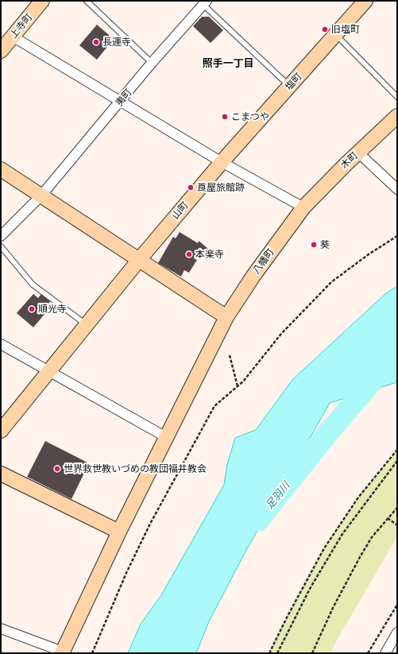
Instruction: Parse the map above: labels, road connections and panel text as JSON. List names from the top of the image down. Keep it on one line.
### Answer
{"streets":{"street":["上寺町","塩町","夷町","木町","山町","八幡町"]},"crossings":[["塩町","山町"],["木町","八幡町"]],"districts":["照手一丁目"],"water":["足羽川"],"places":["旧塩町","長運寺","こまつや","莨屋旅館跡","葵","本楽寺","順光寺","世界救世教いづめの教団福井教会"]}
